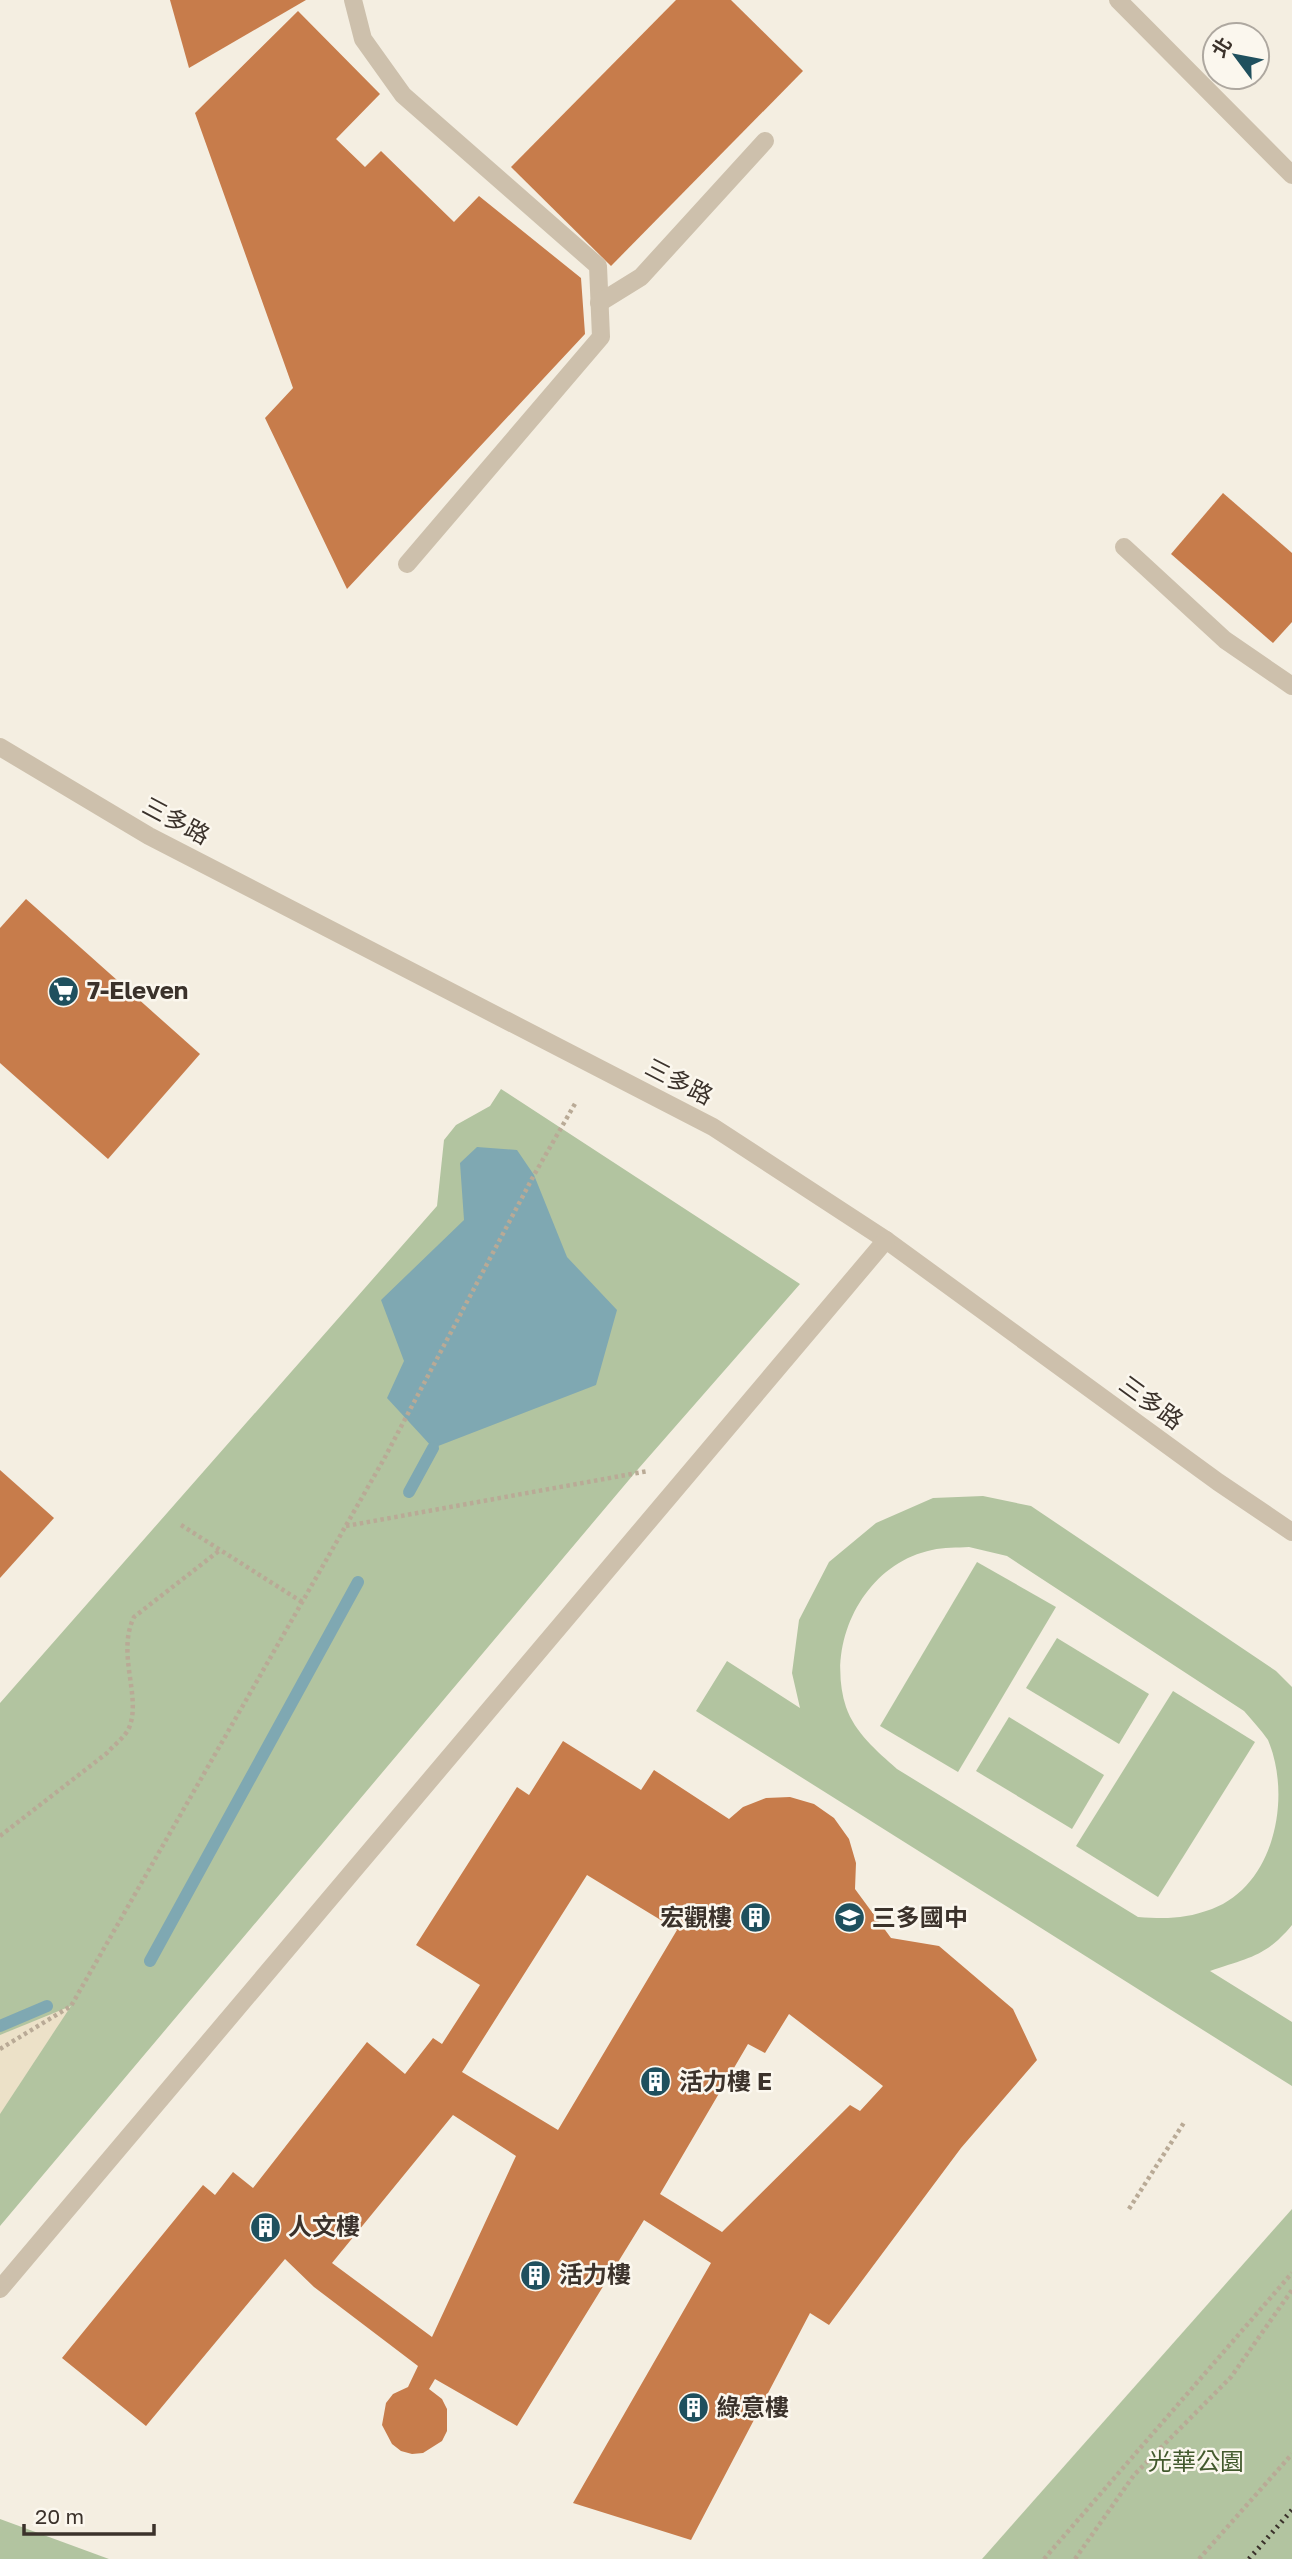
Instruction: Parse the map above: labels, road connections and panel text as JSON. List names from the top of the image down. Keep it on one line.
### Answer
{"streets":{"street":["三多路"]},"parks":["光華公園"],"places":{"supermarket":["7-Eleven"],"building":["宏觀樓","活力樓 E","人文樓","活力樓","綠意樓"],"school or university":["三多國中"]},"scale_bar":"20 m","north":"top left"}
